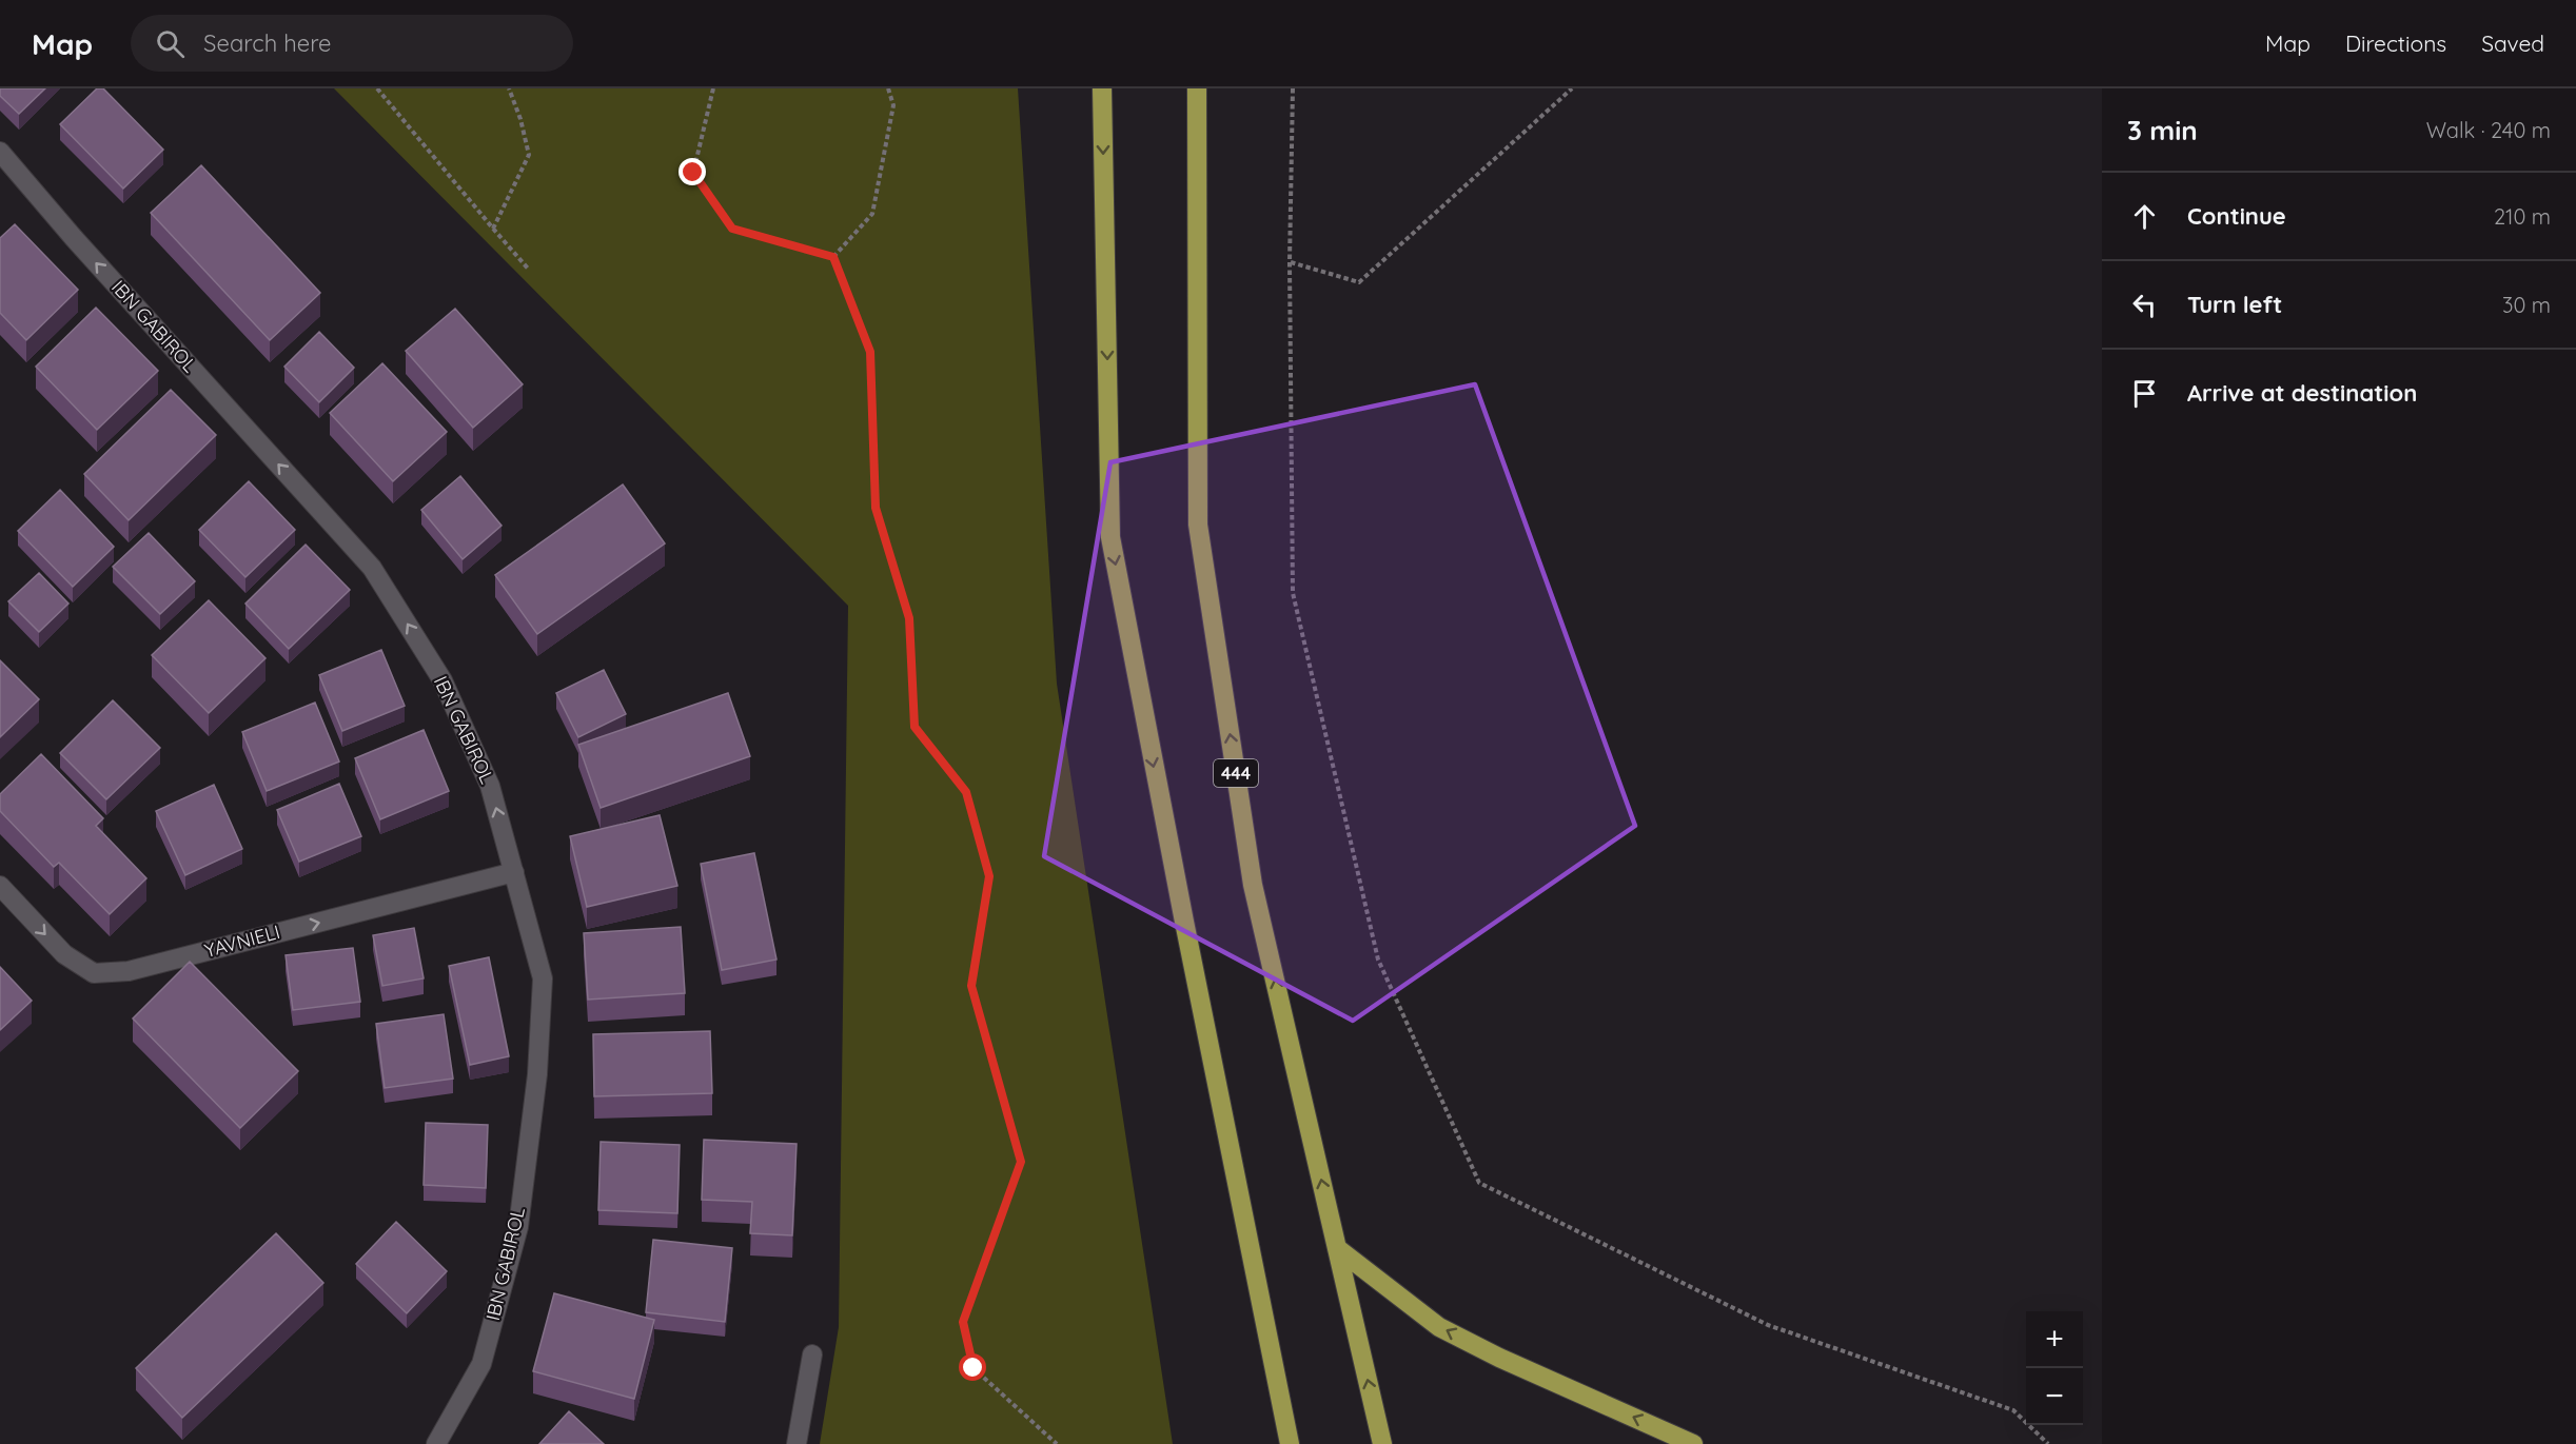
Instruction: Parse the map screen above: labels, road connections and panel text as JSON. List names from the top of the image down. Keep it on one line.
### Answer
{"streets":{"main road":["444"],"street":["IBN GABIROL","YAVNIELI"]},"crossings":[["IBN GABIROL","YAVNIELI"]],"one_way":["IBN GABIROL","YAVNIELI"],"page":{"header":"Map","search":"Search here","nav":["Map","Directions","Saved"],"heading":["3 min","Walk · 240 m"],"list":[["Continue","210 m"],["Turn left","30 m"],"Arrive at destination"],"map_buttons":["+","−"]}}
